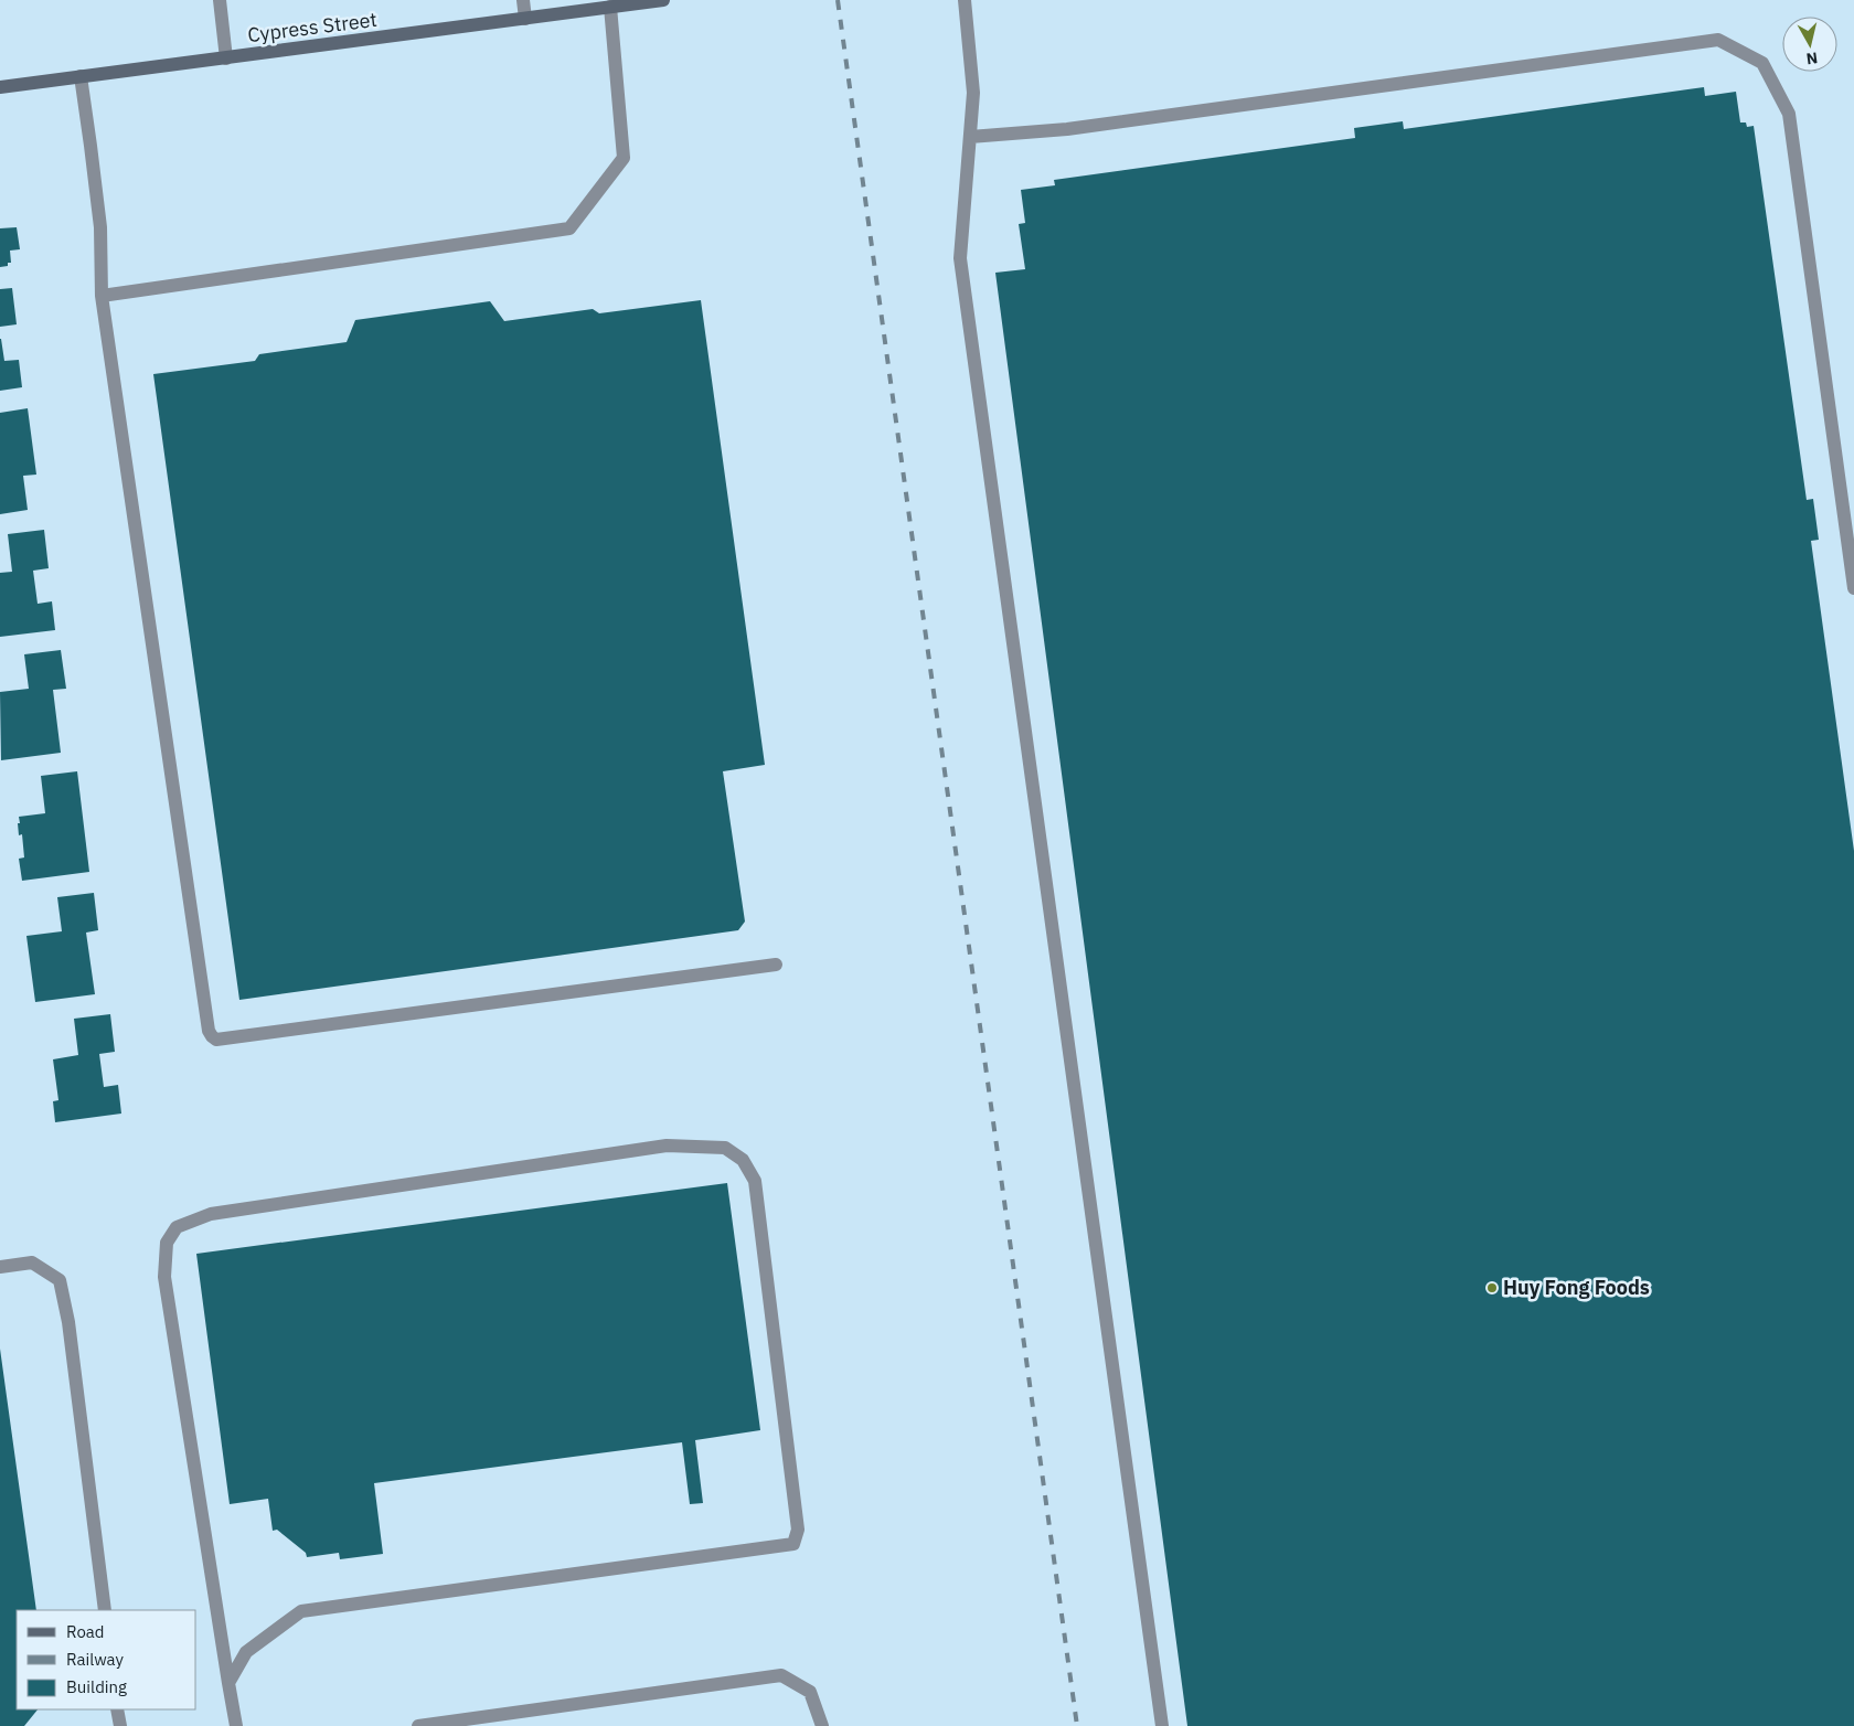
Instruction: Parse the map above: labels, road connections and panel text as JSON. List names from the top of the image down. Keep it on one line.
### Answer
{"streets":{"street":["Cypress Street"]},"places":["Huy Fong Foods"],"legend":["Road","Railway","Building"],"north":"bottom"}
